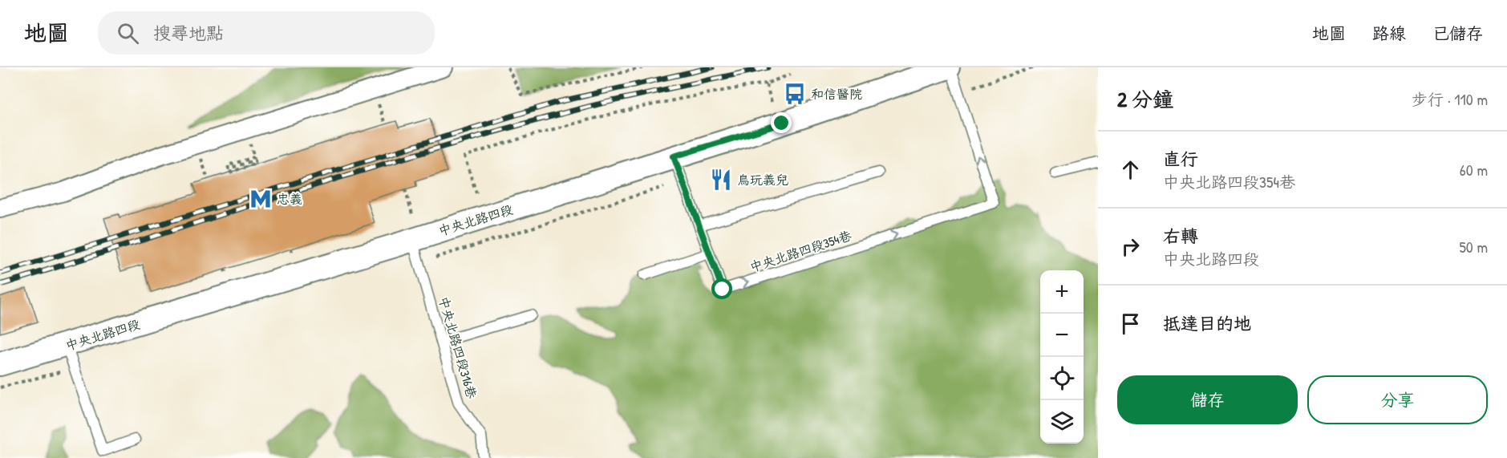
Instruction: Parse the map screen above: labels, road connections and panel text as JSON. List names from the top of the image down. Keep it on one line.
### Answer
{"streets":{"street":["中央北路四段"],"lane":["中央北路四段354巷","中央北路四段316巷"]},"crossings":[["中央北路四段","中央北路四段354巷"],["中央北路四段","中央北路四段316巷"]],"places":{"bus stop":["和信醫院"],"restaurant":["鳥玩義兒"],"metro station":["忠義"]},"page":{"header":"地圖","search":"搜尋地點","nav":["地圖","路線","已儲存"],"heading":["2 分鐘","步行 · 110 m"],"list":[["直行","中央北路四段354巷","60 m"],["右轉","中央北路四段","50 m"],"抵達目的地"],"map_buttons":["+","−"],"buttons":["儲存","分享"]}}
